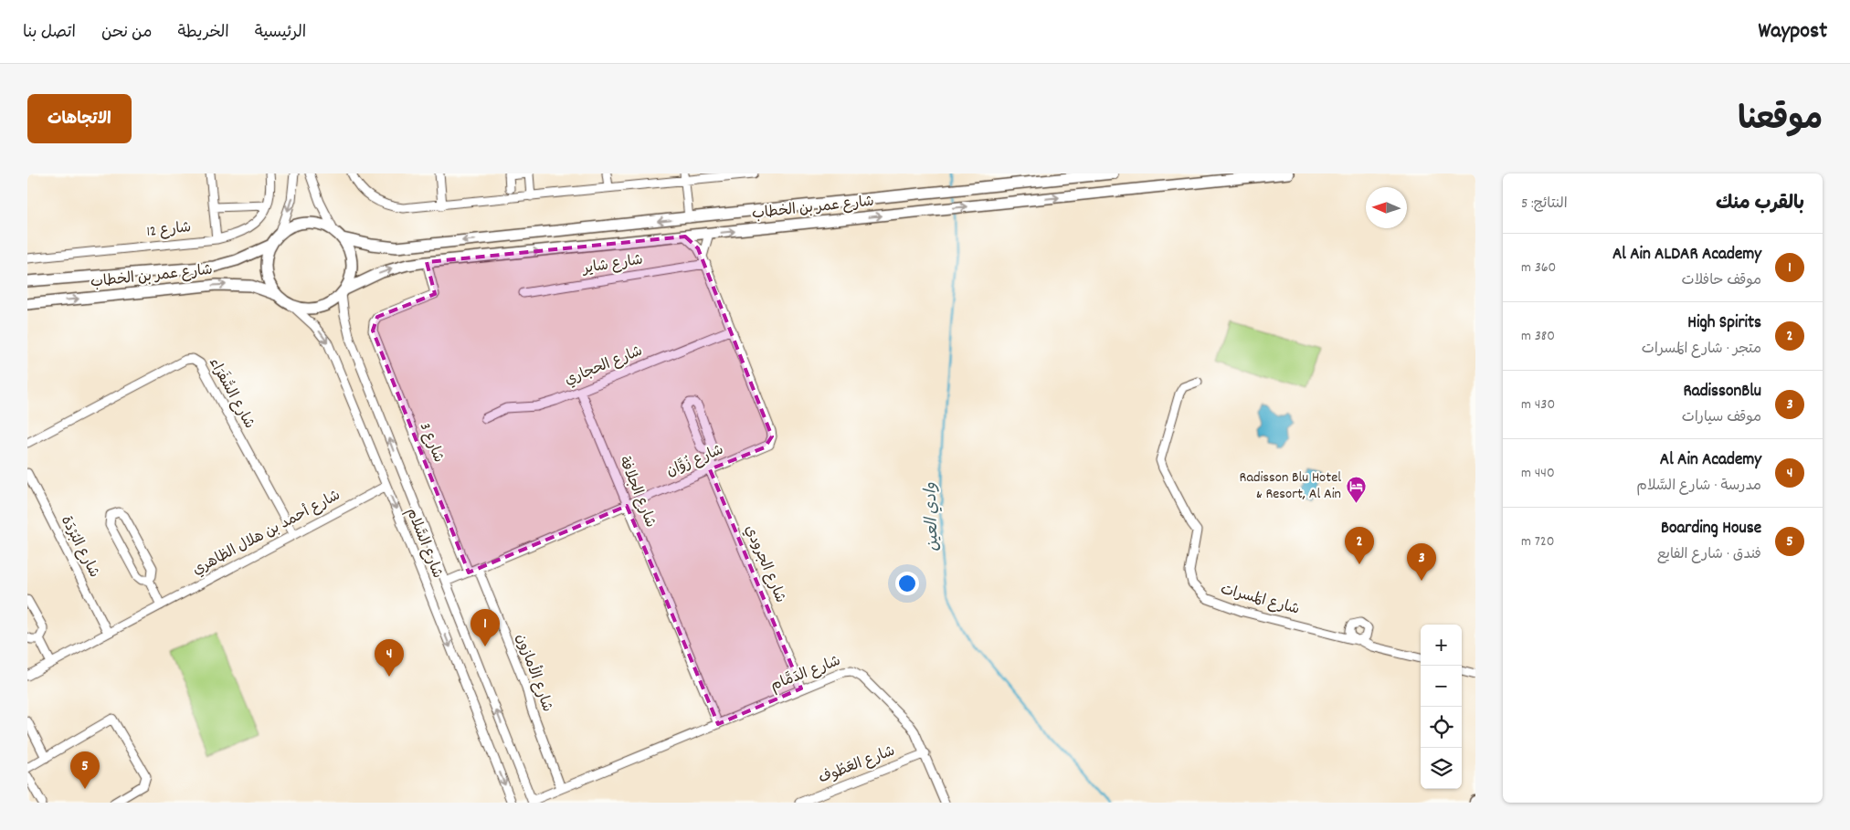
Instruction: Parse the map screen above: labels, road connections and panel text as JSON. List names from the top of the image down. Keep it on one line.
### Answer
{"streets":{"main road":["شارع عمر بن الخطاب"],"street":["شارع 12","شارع شاير","شارع الحجاري","شارع السُّفَرَاء","شارع 3","شارع زُوَّان","شارع الجلافة","شارع أحمد بن هلال الظاهري","شارع السَّلام","شارع البُرْدَة","شارع الجرودي","شارع المَسرات","شارع الأمازون","شارع الدَمَّام","شارع العَطُوف"]},"crossings":[["شارع عمر بن الخطاب","شارع 3"],["شارع عمر بن الخطاب","شارع زُوَّان"],["شارع عمر بن الخطاب","شارع السَّلام"],["شارع شاير","شارع زُوَّان"],["شارع الحجاري","شارع زُوَّان"],["شارع الحجاري","شارع الجلافة"],["شارع السُّفَرَاء","شارع أحمد بن هلال الظاهري"],["شارع 3","شارع زُوَّان"],["شارع زُوَّان","شارع الجلافة"],["شارع زُوَّان","شارع السَّلام"],["شارع زُوَّان","شارع الجرودي"],["شارع زُوَّان","شارع الأمازون"],["شارع الجلافة","شارع الدَمَّام"],["شارع أحمد بن هلال الظاهري","شارع السَّلام"],["شارع أحمد بن هلال الظاهري","شارع البُرْدَة"],["شارع السَّلام","شارع الدَمَّام"],["شارع الجرودي","شارع الدَمَّام"],["شارع الأمازون","شارع الدَمَّام"],["شارع الدَمَّام","شارع العَطُوف"]],"water":["وادي العين"],"places":{"hotel":["Radisson Blu Hotel & Resort, Al Ain"]},"north":"left","page":{"header":"Waypost","nav":["الرئيسية","الخريطة","من نحن","اتصل بنا"],"title":"موقعنا","buttons":"الاتجاهات","heading":["بالقرب منك","النتائج: 5"],"list":[{"mark":"1","name":"Al Ain ALDAR Academy","note":"موقف حافلات","value":"360 m"},{"mark":"2","name":"High Spirits","note":"متجر · شارع المَسرات","value":"380 m"},{"mark":"3","name":"RadissonBlu","note":"موقف سيارات","value":"430 m"},{"mark":"4","name":"Al Ain Academy","note":"مدرسة · شارع السَّلام","value":"440 m"},{"mark":"5","name":"Boarding House","note":"فندق · شارع الفايع","value":"720 m"}],"pins":["2","3","1","4","5"],"map_buttons":["+","−"]}}
